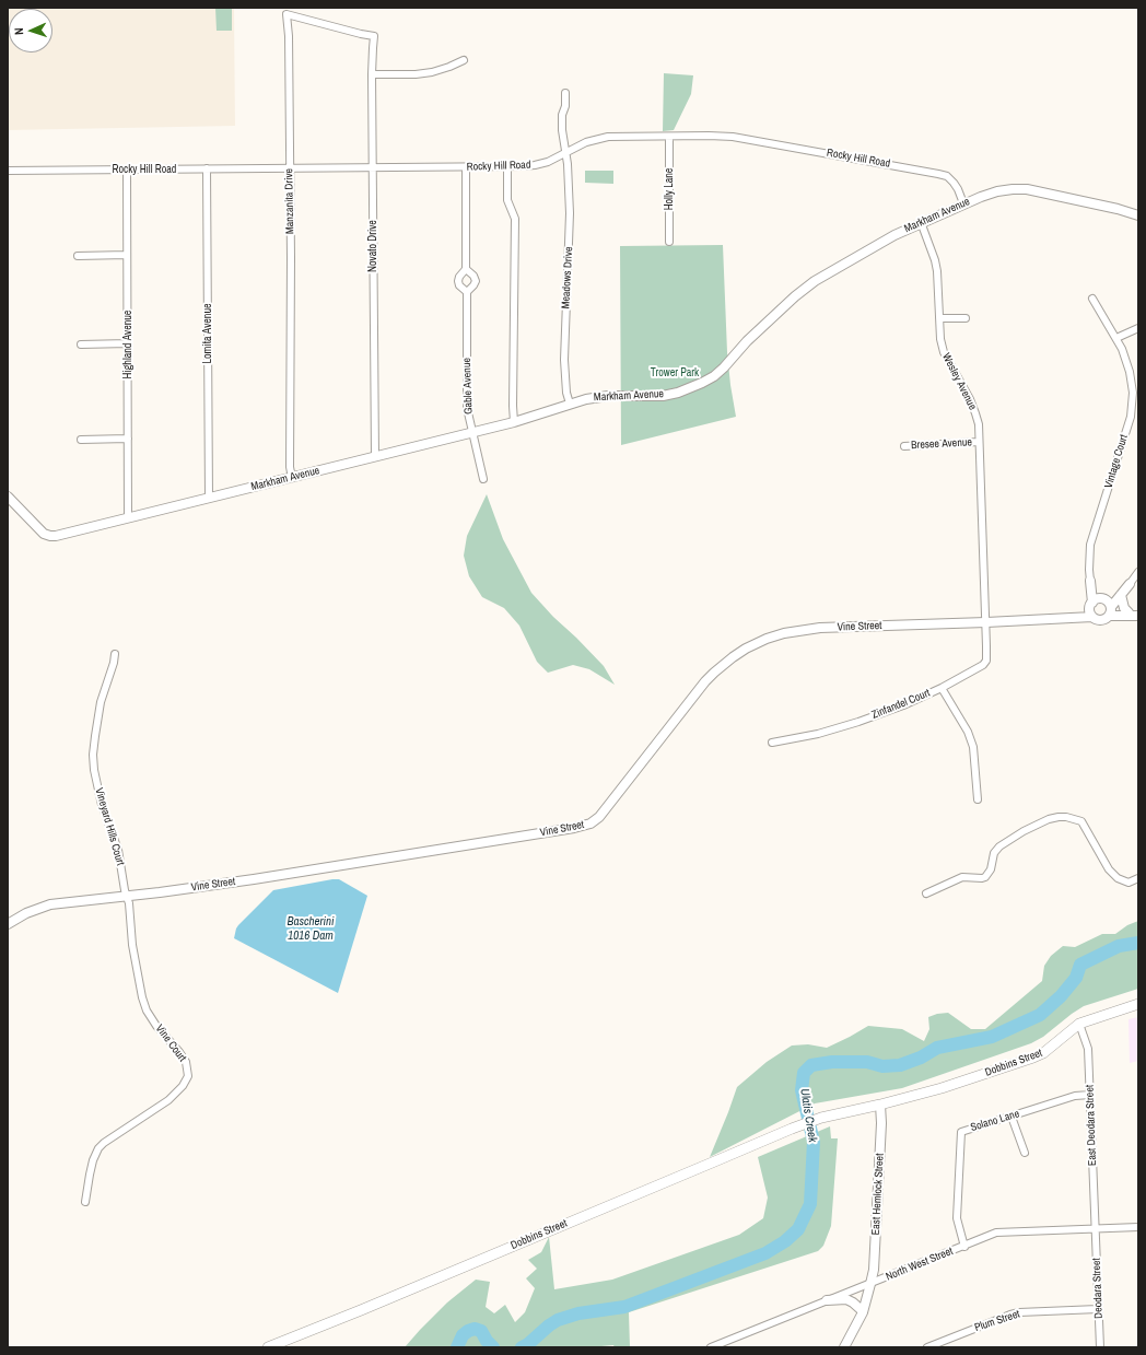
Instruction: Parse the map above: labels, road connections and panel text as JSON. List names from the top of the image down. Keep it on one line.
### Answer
{"streets":{"main road":["Dobbins Street"],"street":["Rocky Hill Road","Holly Lane","Manzanita Drive","Markham Avenue","Novato Drive","Meadows Drive","Lomita Avenue","Highland Avenue","Wesley Avenue","Gable Avenue","Bresee Avenue","Vintage Court","Vine Street","Zinfandel Court","Vineyard Hills Court","Vine Court","Solano Lane","East Deodara Street","East Hemlock Street","North West Street","Deodara Street","Plum Street"]},"crossings":[["Rocky Hill Road","Holly Lane"],["Rocky Hill Road","Manzanita Drive"],["Rocky Hill Road","Markham Avenue"],["Rocky Hill Road","Novato Drive"],["Rocky Hill Road","Meadows Drive"],["Rocky Hill Road","Lomita Avenue"],["Rocky Hill Road","Highland Avenue"],["Rocky Hill Road","Gable Avenue"],["Manzanita Drive","Markham Avenue"],["Manzanita Drive","Novato Drive"],["Markham Avenue","Novato Drive"],["Markham Avenue","Meadows Drive"],["Markham Avenue","Lomita Avenue"],["Markham Avenue","Highland Avenue"],["Markham Avenue","Wesley Avenue"],["Markham Avenue","Gable Avenue"],["Wesley Avenue","Bresee Avenue"],["Wesley Avenue","Vine Street"],["Wesley Avenue","Zinfandel Court"],["Vine Street","Zinfandel Court"],["Vine Street","Vineyard Hills Court"],["Vine Street","Vine Court"],["Vineyard Hills Court","Vine Court"],["Dobbins Street","East Deodara Street"],["Dobbins Street","East Hemlock Street"],["Solano Lane","East Deodara Street"],["Solano Lane","North West Street"],["East Deodara Street","North West Street"],["East Deodara Street","Deodara Street"],["East Hemlock Street","North West Street"],["North West Street","Deodara Street"],["Deodara Street","Plum Street"]],"water":["Bascherini 1016 Dam","Ulatis Creek"],"parks":["Trower Park"],"north":"left"}
